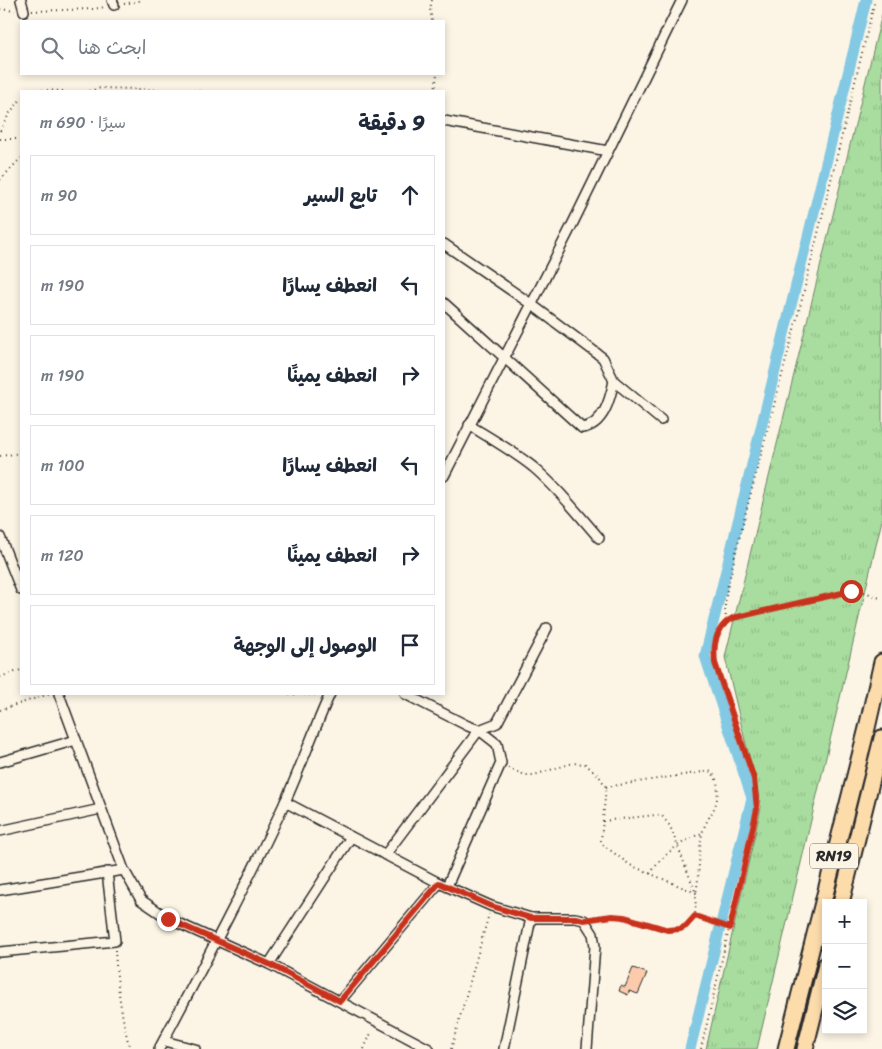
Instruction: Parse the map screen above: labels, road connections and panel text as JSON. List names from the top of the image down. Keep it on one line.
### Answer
{"streets":{"highway":["RN19"]},"page":{"search":"ابحث هنا","heading":["9 دقيقة","سيرًا · 690 m"],"list":[["تابع السير","90 m"],["انعطف يسارًا","190 m"],["انعطف يمينًا","190 m"],["انعطف يسارًا","100 m"],["انعطف يمينًا","120 m"],"الوصول إلى الوجهة"],"map_buttons":["+","−"]}}
